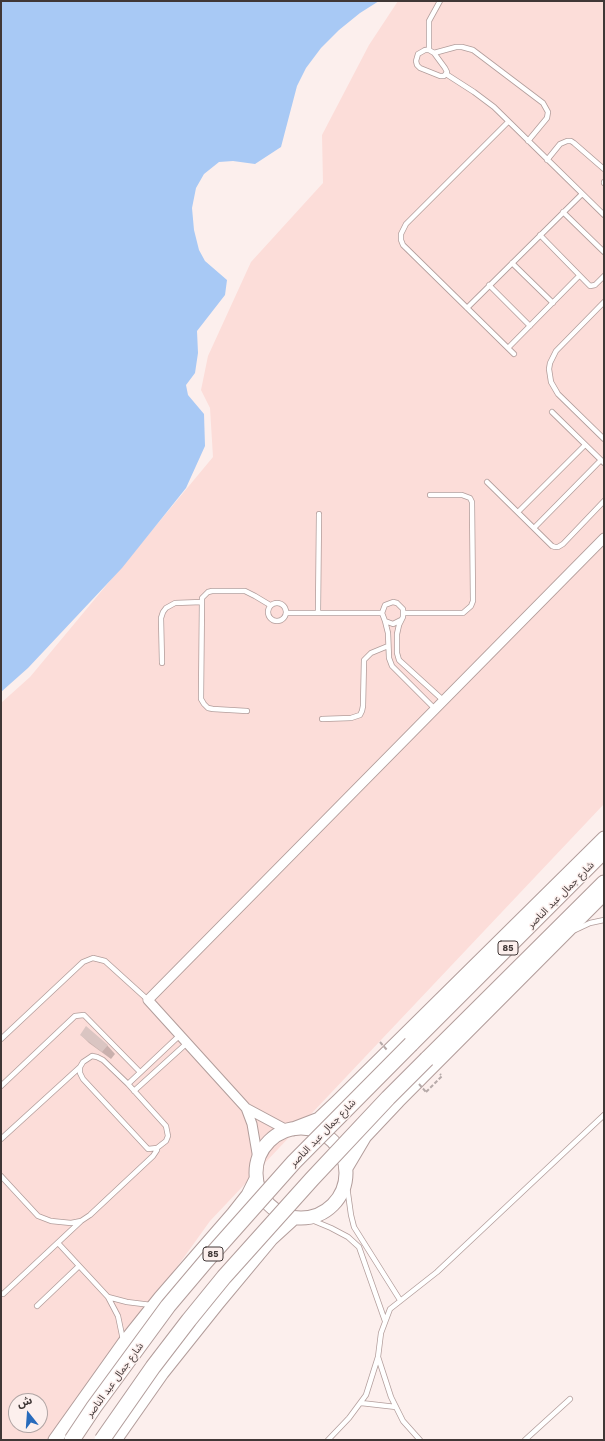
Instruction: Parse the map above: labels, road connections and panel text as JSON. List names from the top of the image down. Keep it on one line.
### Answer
{"streets":{"highway":["شارع جمال عبد الناصر","85"]},"north":"top"}
